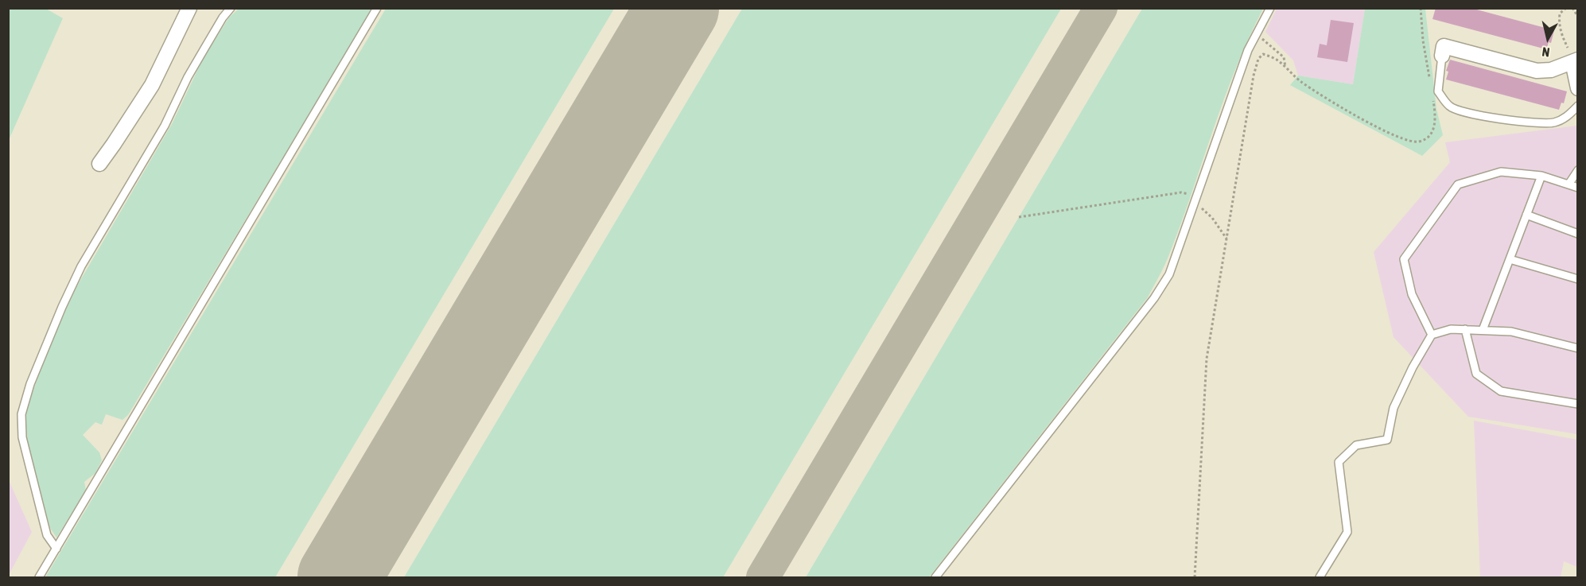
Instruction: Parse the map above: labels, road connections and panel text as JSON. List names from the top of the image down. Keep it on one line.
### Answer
{"north":"bottom"}
